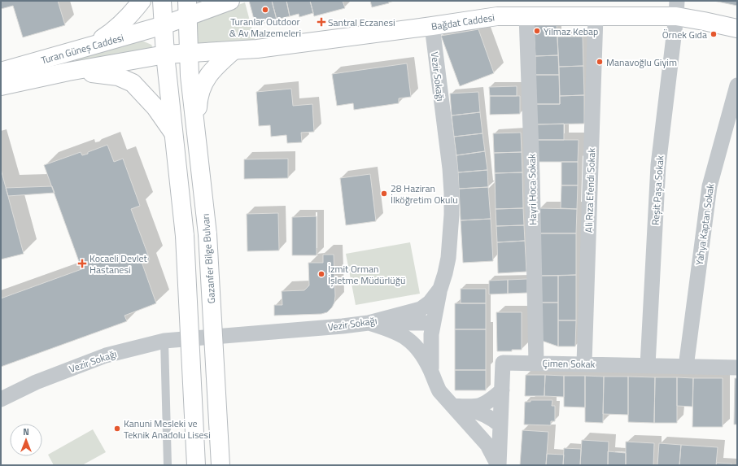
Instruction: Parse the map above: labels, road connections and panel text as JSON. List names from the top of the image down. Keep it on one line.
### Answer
{"streets":{"main road":["Bağdat Caddesi","Turan Güneş Caddesi","Gazanfer Bilge Bulvarı"],"street":["Vezir Sokağı","Hayri Hoca Sokak","Ali Rıza Efendi Sokak","Reşit Paşa Sokak","Yahya Kaptan Sokak","Çimen Sokak"]},"crossings":[["Bağdat Caddesi","Turan Güneş Caddesi"],["Bağdat Caddesi","Vezir Sokağı"],["Bağdat Caddesi","Hayri Hoca Sokak"],["Bağdat Caddesi","Ali Rıza Efendi Sokak"],["Bağdat Caddesi","Reşit Paşa Sokak"],["Bağdat Caddesi","Gazanfer Bilge Bulvarı"],["Turan Güneş Caddesi","Gazanfer Bilge Bulvarı"],["Hayri Hoca Sokak","Çimen Sokak"],["Ali Rıza Efendi Sokak","Çimen Sokak"],["Reşit Paşa Sokak","Çimen Sokak"],["Yahya Kaptan Sokak","Çimen Sokak"]],"places":{"other":["Turanlar Outdoor & Av Malzemeleri","Yilmaz Kebap","Örnek Gıda","Manavoğlu Giyim","28 Haziran İlköğretim Okulu","İzmit Orman İşletme Müdürlüğü","Kanuni Mesleki ve Teknik Anadolu Lisesi"],"health":["Santral Eczanesi","Kocaeli Devlet Hastanesi"]},"north":"top"}
